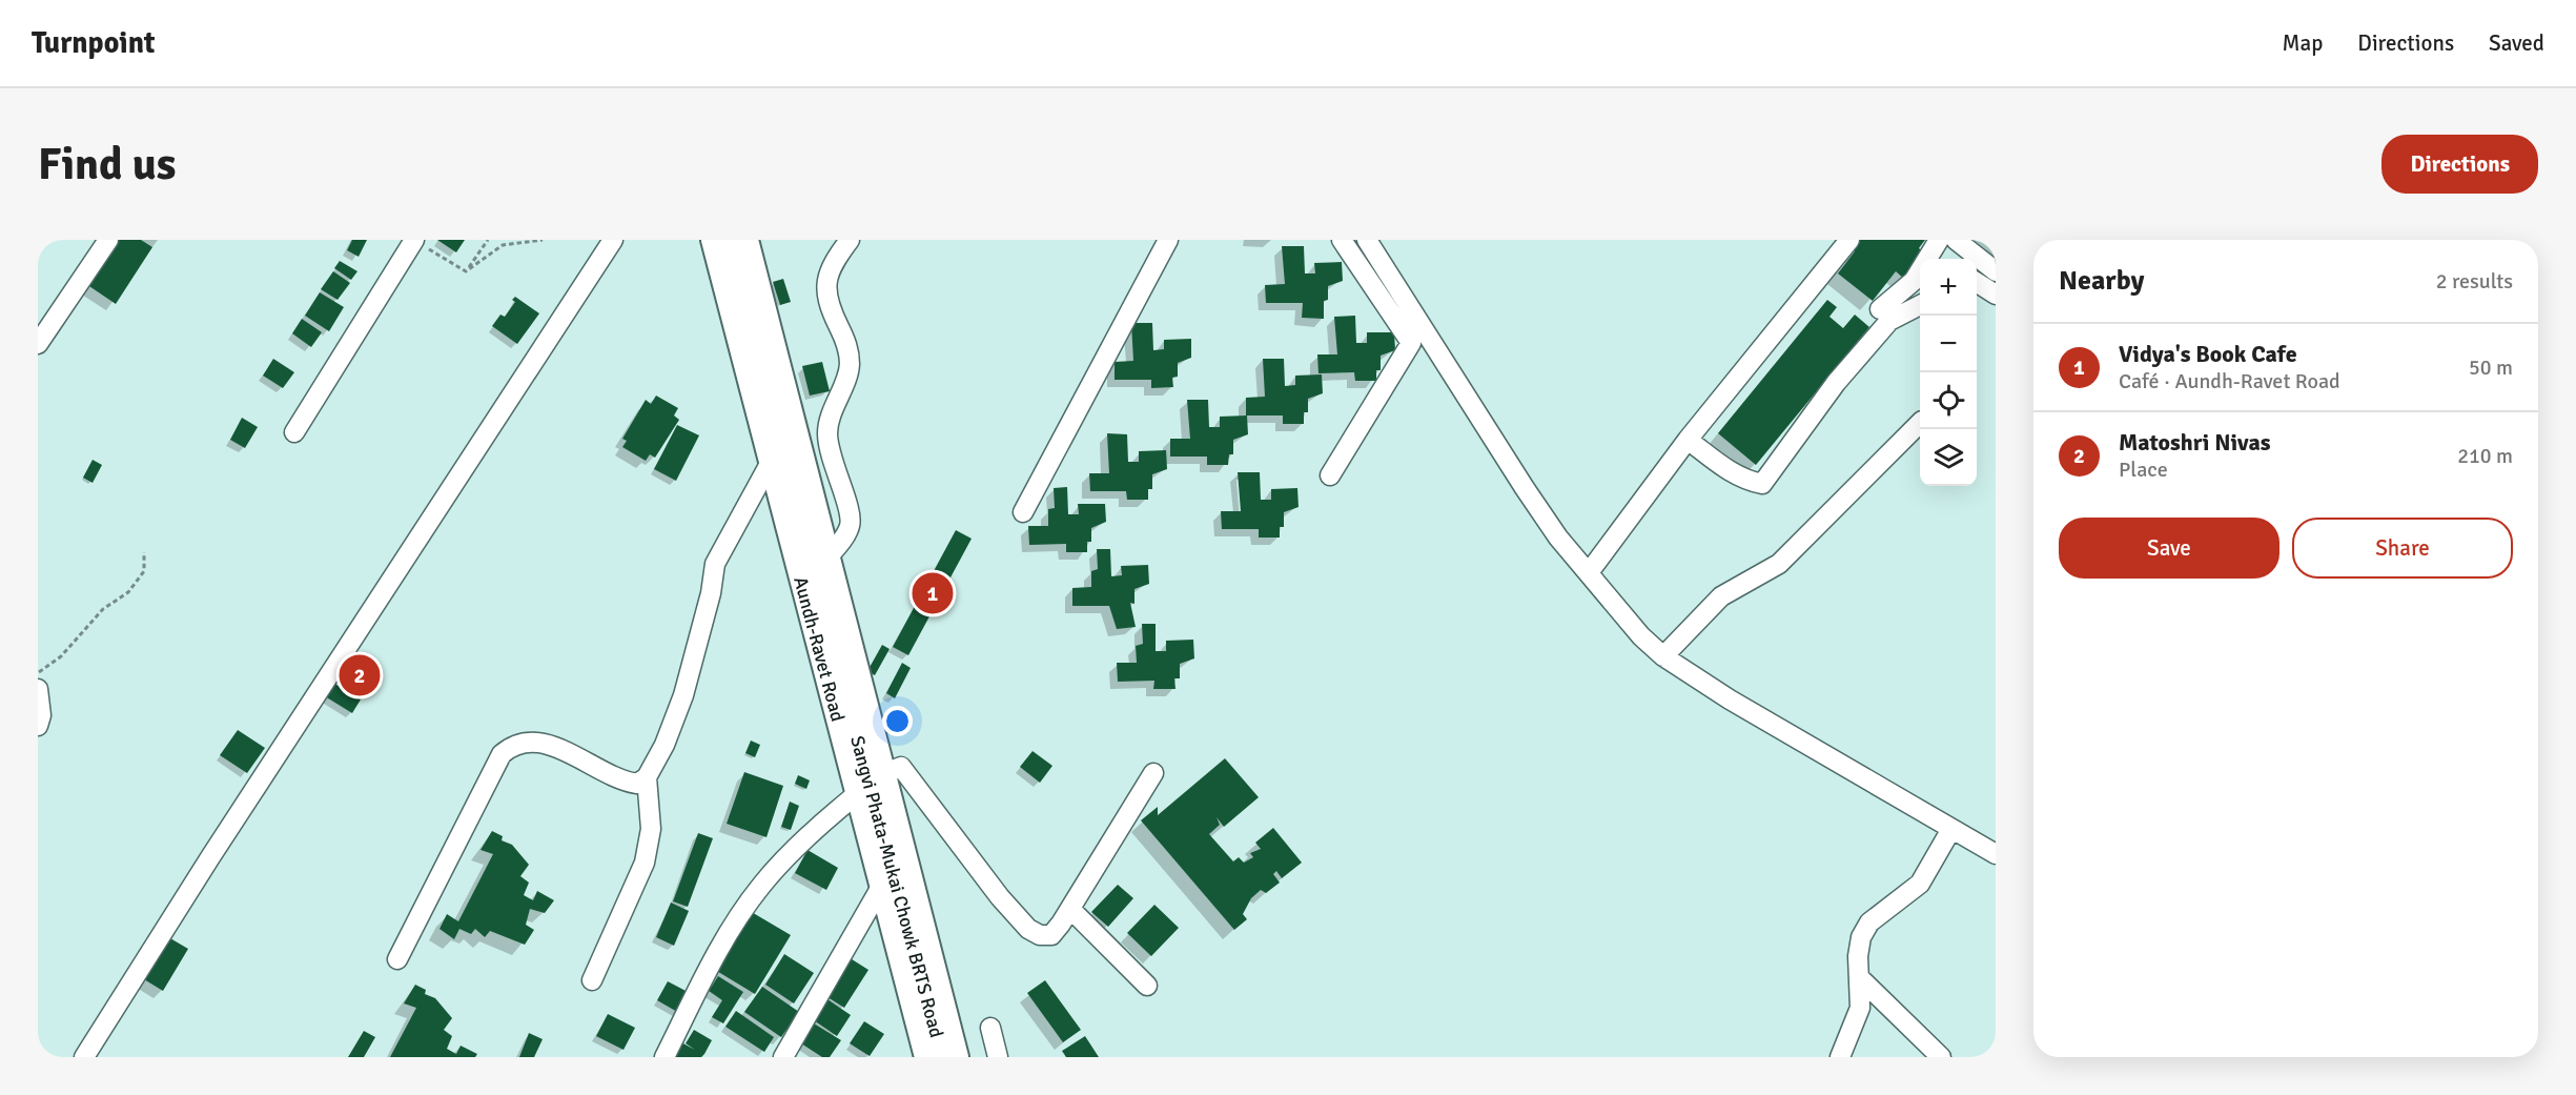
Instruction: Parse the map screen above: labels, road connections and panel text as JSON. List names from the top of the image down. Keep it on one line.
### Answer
{"streets":{"main road":["Aundh-Ravet Road"],"street":["Sangvi Phata-Mukai Chowk BRTS Road"]},"crossings":[["Aundh-Ravet Road","Sangvi Phata-Mukai Chowk BRTS Road"]],"page":{"header":"Turnpoint","nav":["Map","Directions","Saved"],"buttons":["Directions",["Save","Share"]],"title":"Find us","heading":["Nearby","2 results"],"map_buttons":["+","−"],"list":[{"mark":"1","name":"Vidya's Book Cafe","note":"Café · Aundh-Ravet Road","value":"50 m"},{"mark":"2","name":"Matoshri Nivas","note":"Place","value":"210 m"}],"pins":["1","2"]}}
